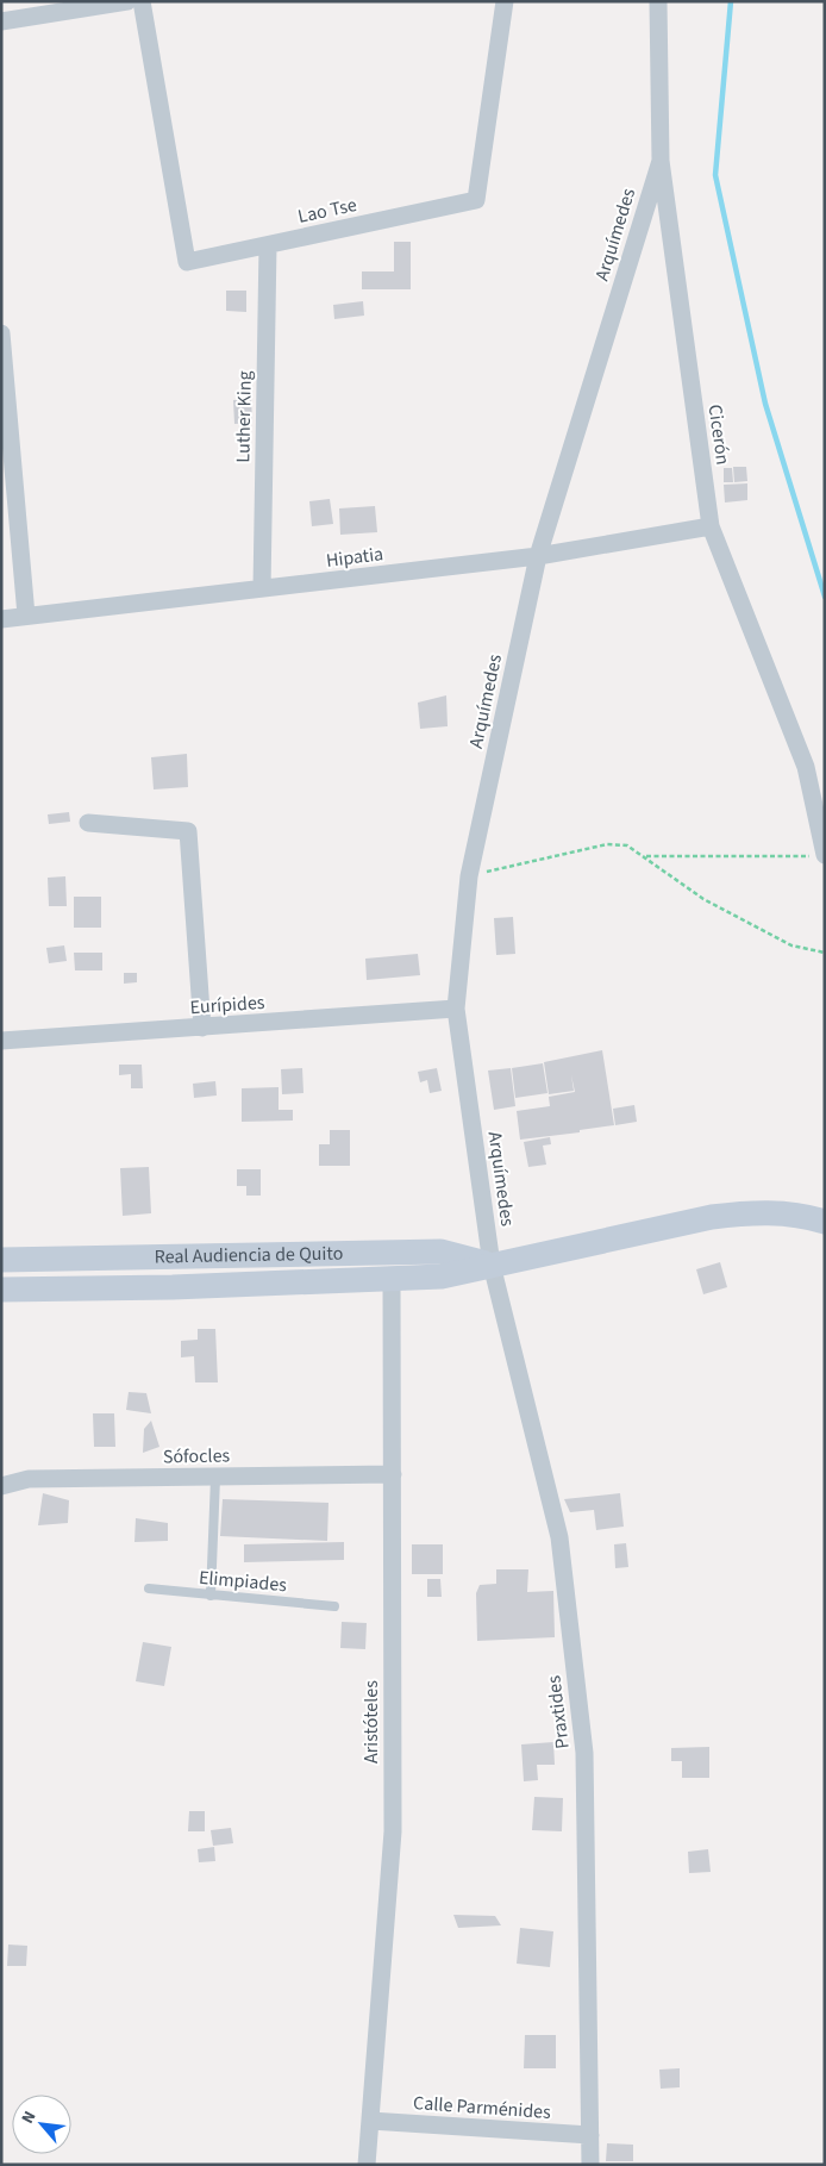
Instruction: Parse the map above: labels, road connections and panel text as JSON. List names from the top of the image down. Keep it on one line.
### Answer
{"streets":{"main road":["Real Audiencia de Quito"],"street":["Lao Tse","Arquímedes","Luther King","Cicerón","Hipatia","Eurípides","Sófocles","Praxtides","Aristóteles","Calle Parménides"],"lane":["Elimpiades"]},"crossings":[["Lao Tse","Luther King"],["Arquímedes","Cicerón"],["Arquímedes","Hipatia"],["Arquímedes","Eurípides"],["Arquímedes","Real Audiencia de Quito"],["Arquímedes","Praxtides"],["Luther King","Hipatia"],["Cicerón","Hipatia"],["Real Audiencia de Quito","Praxtides"],["Real Audiencia de Quito","Aristóteles"],["Sófocles","Aristóteles"],["Praxtides","Calle Parménides"],["Aristóteles","Calle Parménides"]],"north":"top left"}
